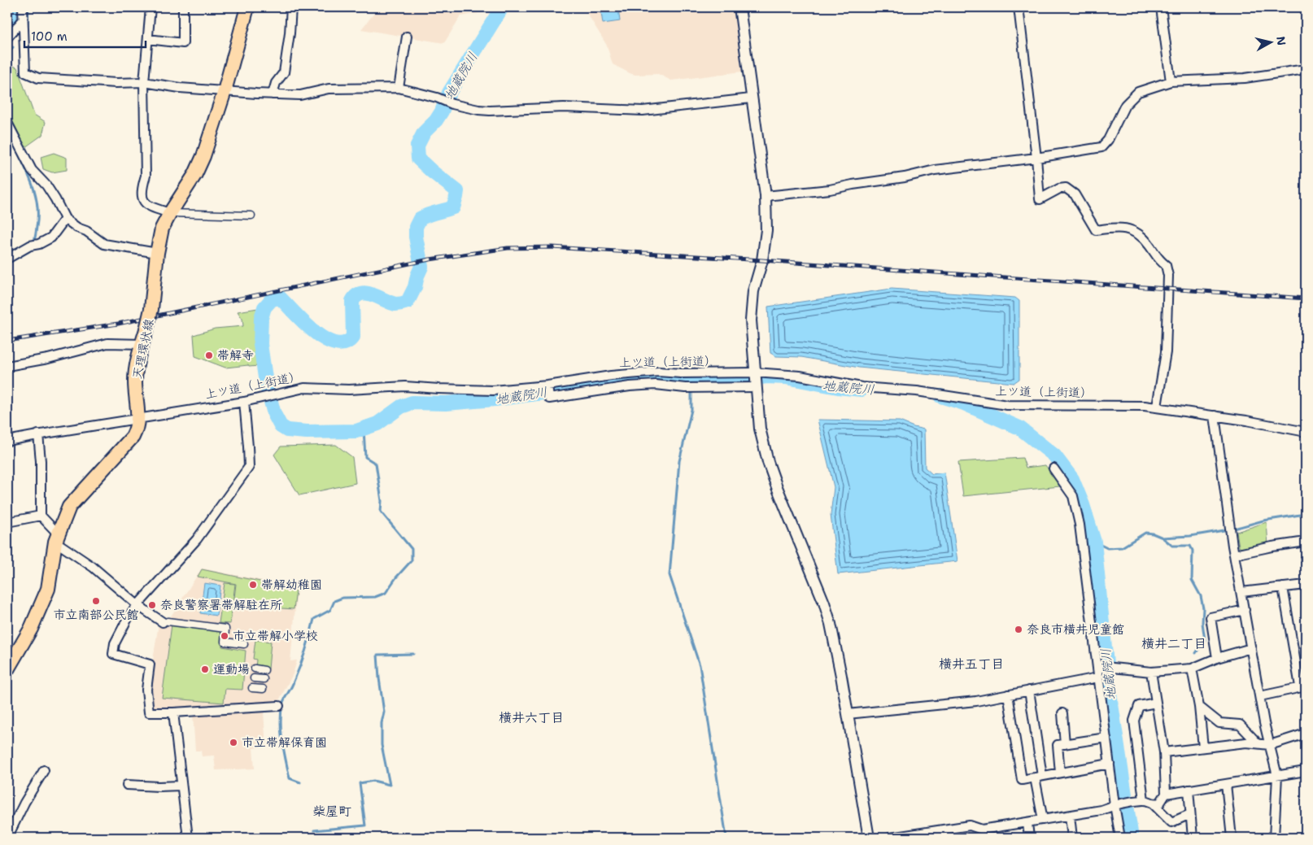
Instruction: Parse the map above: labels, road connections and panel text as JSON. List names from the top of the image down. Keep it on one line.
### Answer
{"streets":{"main road":["天理環状線"],"street":["上ツ道（上街道）"]},"crossings":[["天理環状線","上ツ道（上街道）"]],"districts":["横井二丁目","横井五丁目","横井六丁目","柴屋町"],"water":["地蔵院川"],"places":["帯解寺","帯解幼稚園","市立南部公民館","奈良警察署帯解駐在所","奈良市横井児童館","市立帯解小学校","運動場","市立帯解保育園"],"scale_bar":"100 m","north":"right"}
